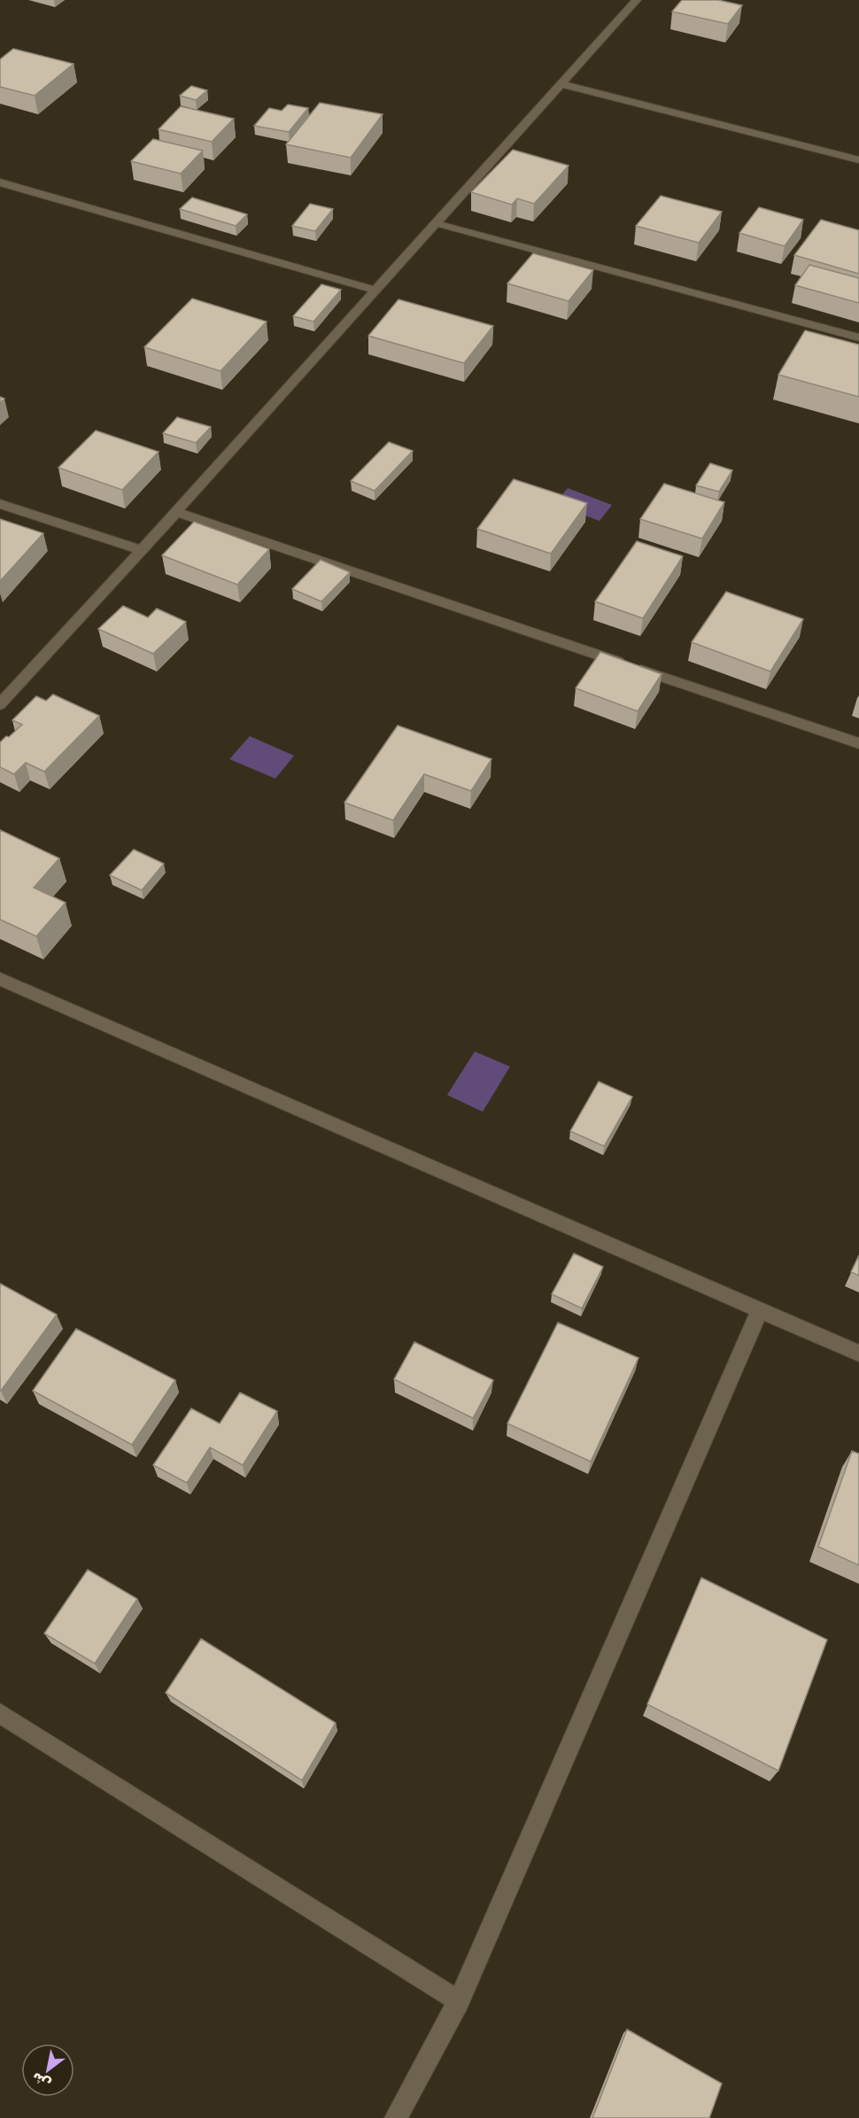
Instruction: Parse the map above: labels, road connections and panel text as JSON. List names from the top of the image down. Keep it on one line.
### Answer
{"north":"bottom left"}
